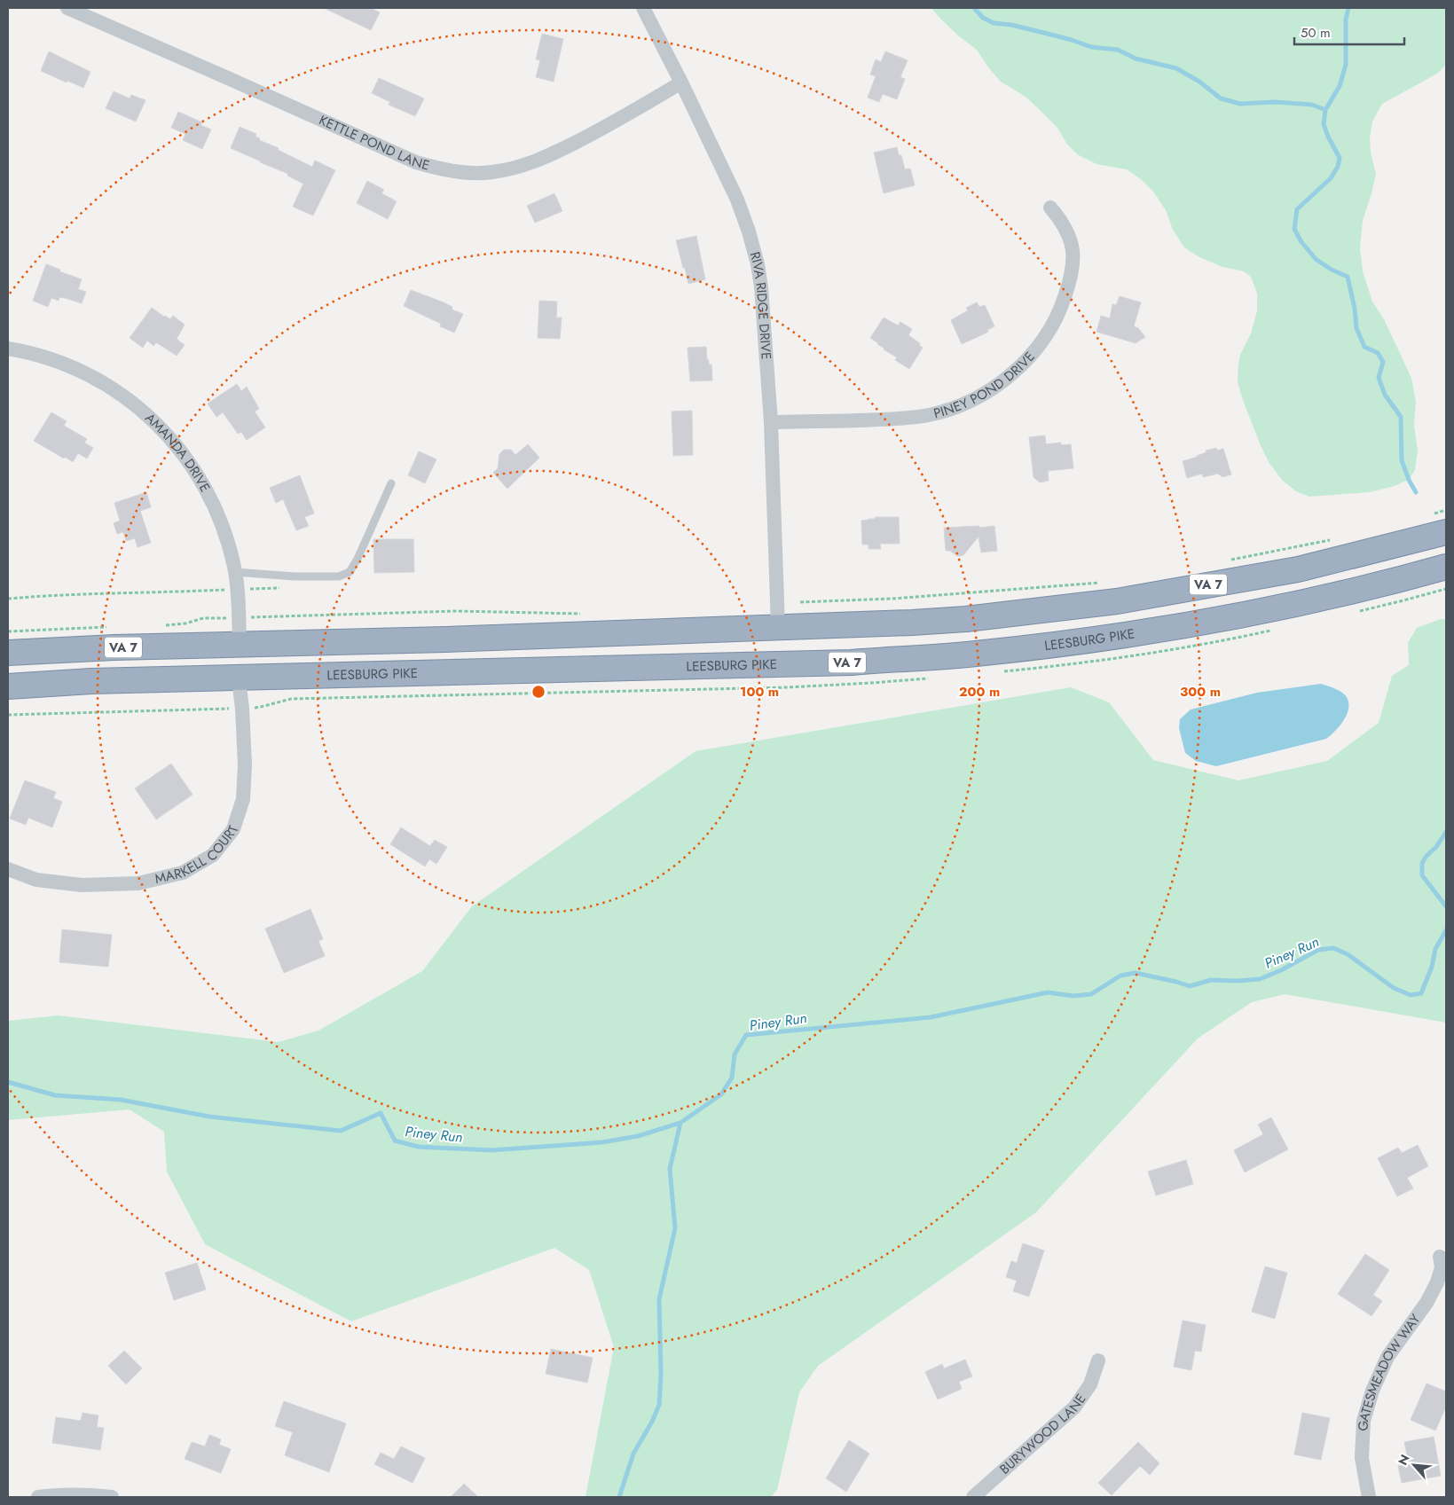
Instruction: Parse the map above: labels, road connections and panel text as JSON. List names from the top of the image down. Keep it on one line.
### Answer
{"streets":{"highway":["VA 7","LEESBURG PIKE"],"street":["KETTLE POND LANE","RIVA RIDGE DRIVE","PINEY POND DRIVE","AMANDA DRIVE","MARKELL COURT","GATESMEADOW WAY","BURYWOOD LANE"]},"crossings":[["KETTLE POND LANE","RIVA RIDGE DRIVE"],["RIVA RIDGE DRIVE","PINEY POND DRIVE"],["RIVA RIDGE DRIVE","VA 7"],["AMANDA DRIVE","VA 7"],["LEESBURG PIKE","MARKELL COURT"]],"water":["Piney Run"],"scale_bar":"50 m","north":"top left","rings":["100 m","200 m","300 m"]}
